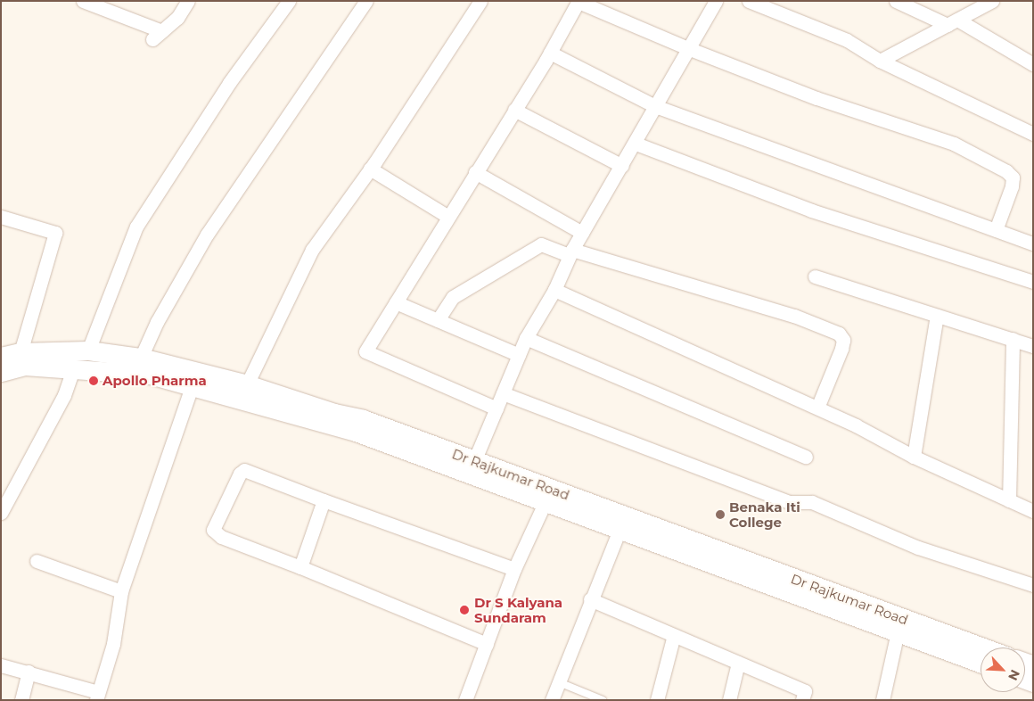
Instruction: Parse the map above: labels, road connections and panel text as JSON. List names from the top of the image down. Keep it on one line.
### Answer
{"streets":{"main road":["Dr Rajkumar Road"]},"places":["Apollo Pharma","Benaka Iti College","Dr S Kalyana Sundaram"],"north":"bottom right"}
